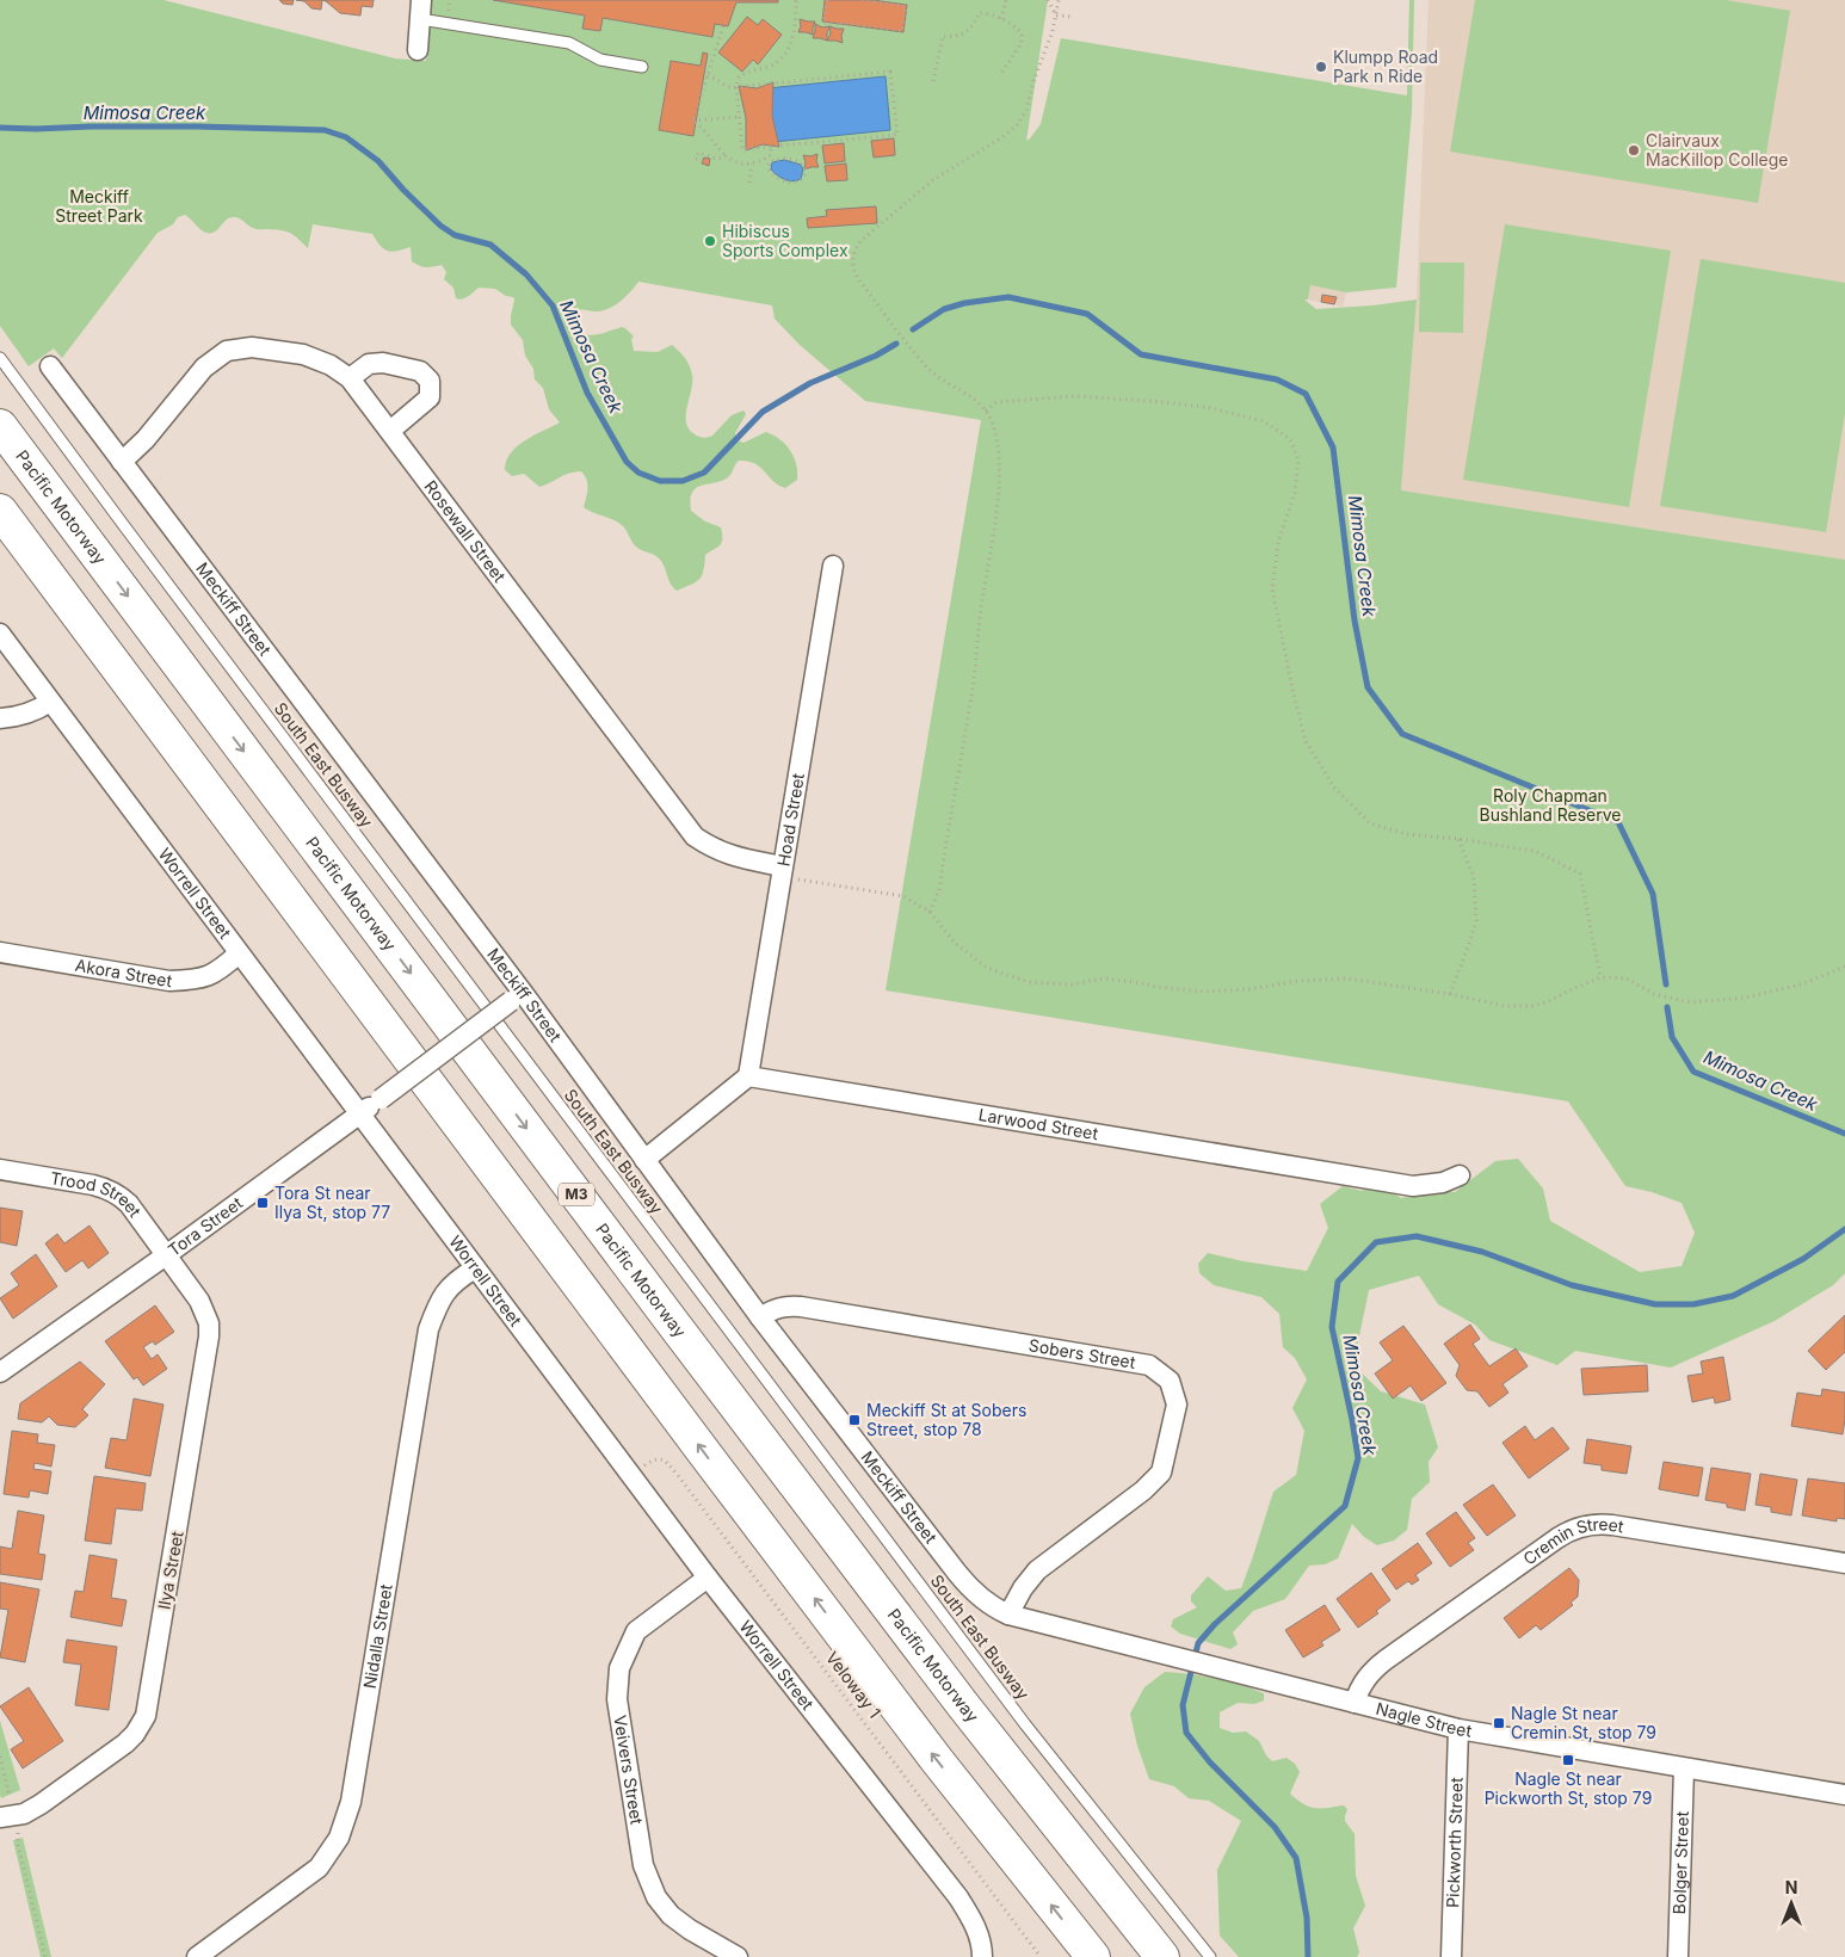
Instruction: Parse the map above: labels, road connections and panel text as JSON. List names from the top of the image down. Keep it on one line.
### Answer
{"streets":{"highway":["Pacific Motorway","M3"],"street":["Rosewall Street","Meckiff Street","Hoad Street","Worrell Street","Akora Street","Larwood Street","Trood Street","Tora Street","Sobers Street","Cremin Street","Ilya Street","Nidalla Street","Nagle Street","Veivers Street","Pickworth Street","Bolger Street"],"lane":["South East Busway"],"path":["Veloway 1"]},"crossings":[["Rosewall Street","Meckiff Street"],["Rosewall Street","Hoad Street"],["Meckiff Street","Tora Street"],["Meckiff Street","Sobers Street"],["Meckiff Street","Nagle Street"],["Hoad Street","Larwood Street"],["Worrell Street","Akora Street"],["Worrell Street","Tora Street"],["Worrell Street","Nidalla Street"],["Worrell Street","Veloway 1"],["Worrell Street","Veivers Street"],["Trood Street","Tora Street"],["Trood Street","Ilya Street"],["Tora Street","Ilya Street"],["Sobers Street","Nagle Street"],["Cremin Street","Nagle Street"],["Nagle Street","Pickworth Street"],["Nagle Street","Bolger Street"]],"water":["Mimosa Creek"],"parks":["Meckiff Street Park","Roly Chapman Bushland Reserve"],"places":{"other":["Klumpp Road Park n Ride","Clairvaux MacKillop College","Hibiscus Sports Complex"],"transit":["Tora St near Ilya St, stop 77","Meckiff St at Sobers Street, stop 78","Nagle St near Cremin St, stop 79","Nagle St near Pickworth St, stop 79"]},"north":"top"}
